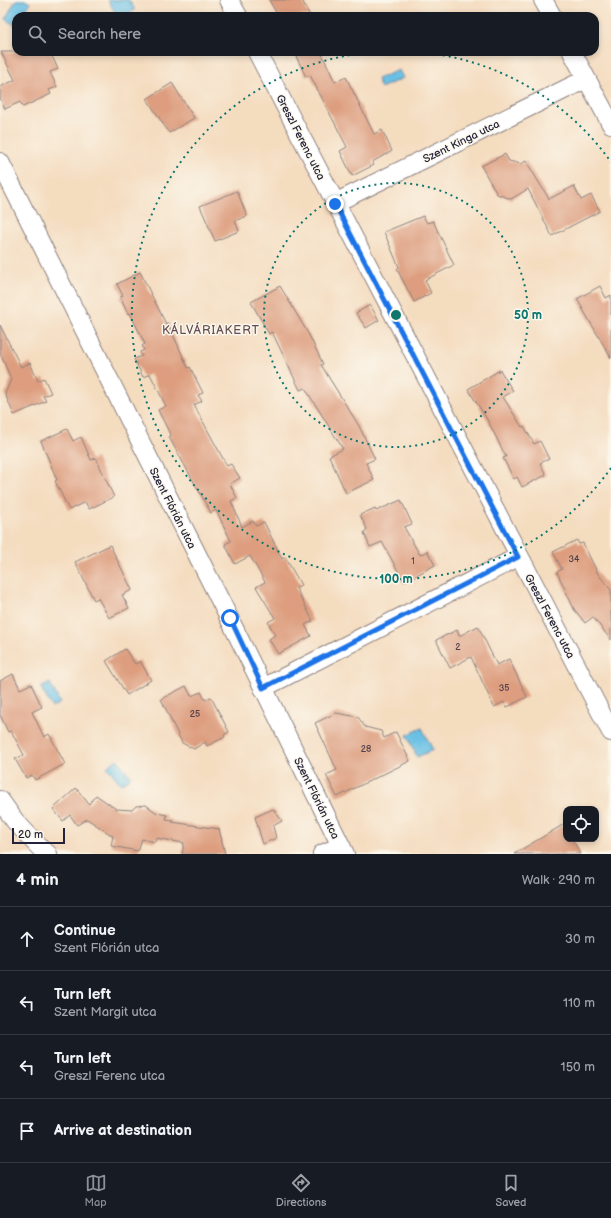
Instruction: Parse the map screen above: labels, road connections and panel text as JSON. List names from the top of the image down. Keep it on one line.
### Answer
{"streets":{"street":["Greszl Ferenc utca","Szent Kinga utca","Szent Flórián utca"]},"crossings":[["Greszl Ferenc utca","Szent Kinga utca"]],"districts":["KÁLVÁRIAKERT"],"house_numbers":["34","1","2","35","25","28"],"scale_bar":"20 m","page":{"search":"Search here","scale":"20 m","heading":["4 min","Walk · 290 m"],"list":[["Continue","Szent Flórián utca","30 m"],["Turn left","Szent Margit utca","110 m"],["Turn left","Greszl Ferenc utca","150 m"],"Arrive at destination"],"nav":["Map","Directions","Saved"]},"rings":["50 m","100 m"]}
